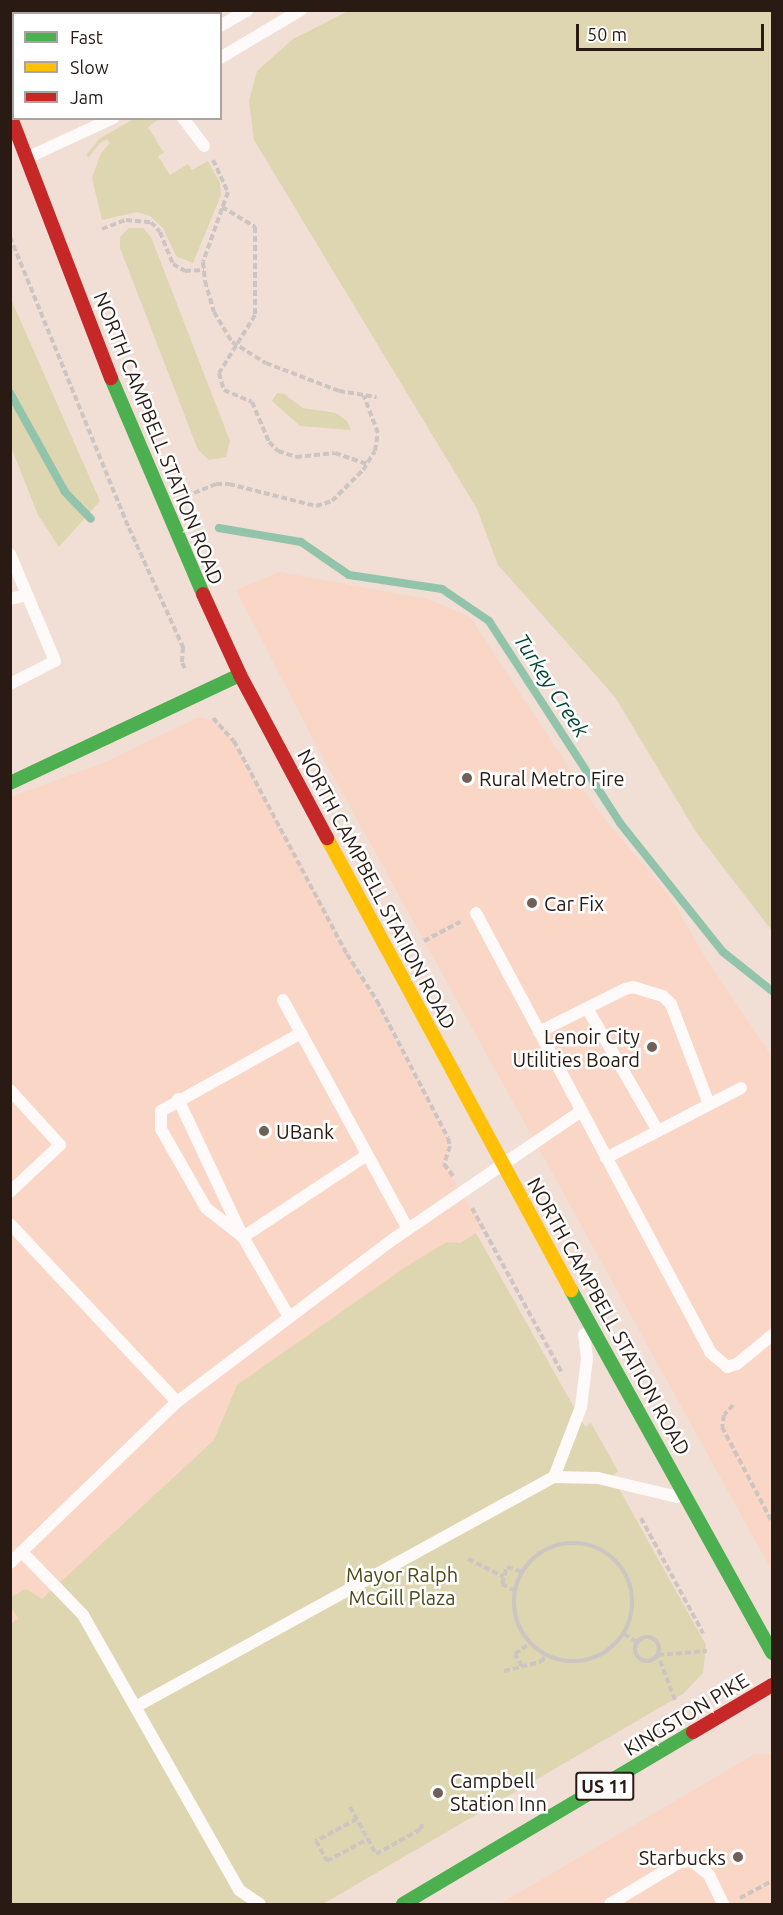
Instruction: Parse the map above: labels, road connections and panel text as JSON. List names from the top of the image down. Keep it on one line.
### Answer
{"streets":{"main road":["NORTH CAMPBELL STATION ROAD","KINGSTON PIKE","US 11"]},"water":["Turkey Creek"],"parks":["Mayor Ralph McGill Plaza"],"places":["Rural Metro Fire","Car Fix","Lenoir City Utilities Board","UBank","Campbell Station Inn","Starbucks"],"legend":["Fast","Slow","Jam"],"scale_bar":"50 m"}
